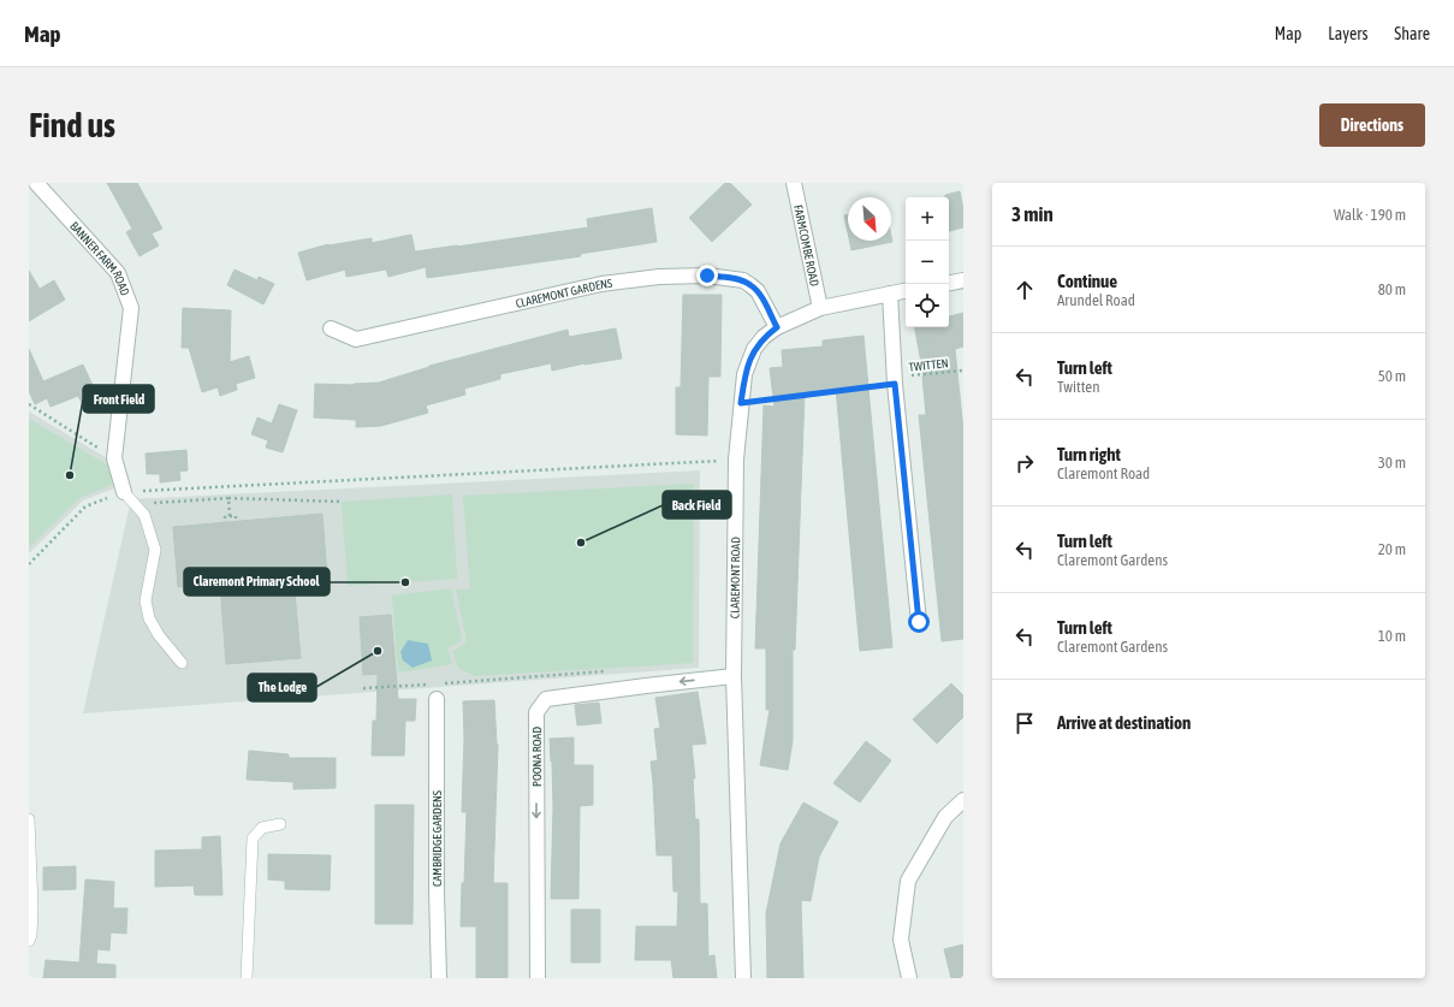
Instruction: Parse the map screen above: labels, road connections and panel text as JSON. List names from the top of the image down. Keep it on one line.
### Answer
{"streets":{"street":["FARMCOMBE ROAD","BANNER FARM ROAD","CLAREMONT GARDENS","CLAREMONT ROAD","POONA ROAD","CAMBRIDGE GARDENS"],"path":["TWITTEN"]},"crossings":[["FARMCOMBE ROAD","CLAREMONT ROAD"],["CLAREMONT GARDENS","CLAREMONT ROAD"],["TWITTEN","CLAREMONT ROAD"],["CLAREMONT ROAD","POONA ROAD"]],"places":["Front Field","Back Field","Claremont Primary School","The Lodge"],"north":"bottom right","page":{"header":"Map","nav":["Map","Layers","Share"],"buttons":"Directions","title":"Find us","heading":["3 min","Walk · 190 m"],"map_buttons":["+","−"],"list":[["Continue","Arundel Road","80 m"],["Turn left","Twitten","50 m"],["Turn right","Claremont Road","30 m"],["Turn left","Claremont Gardens","20 m"],["Turn left","Claremont Gardens","10 m"],"Arrive at destination"]}}
